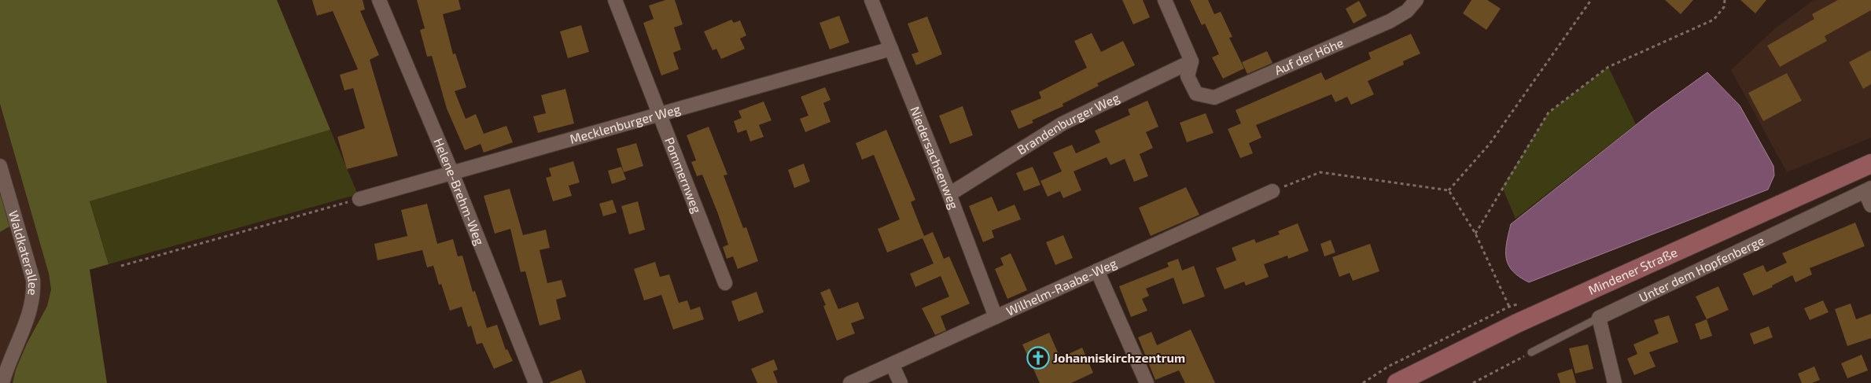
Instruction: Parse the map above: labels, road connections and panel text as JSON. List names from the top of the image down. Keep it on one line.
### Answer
{"streets":{"main road":["Mindener Straße"],"street":["Auf der Höhe","Mecklenburger Weg","Brandenburger Weg","Niedersachsenweg","Pommernweg","Helene-Brehm-Weg","Waldkaterallee","Unter dem Hopfenberge","Wilhelm-Raabe-Weg"]},"crossings":[["Auf der Höhe","Brandenburger Weg"],["Mecklenburger Weg","Niedersachsenweg"],["Mecklenburger Weg","Pommernweg"],["Mecklenburger Weg","Helene-Brehm-Weg"],["Brandenburger Weg","Niedersachsenweg"],["Niedersachsenweg","Wilhelm-Raabe-Weg"]],"places":{"church":["Johanniskirchzentrum"]}}
